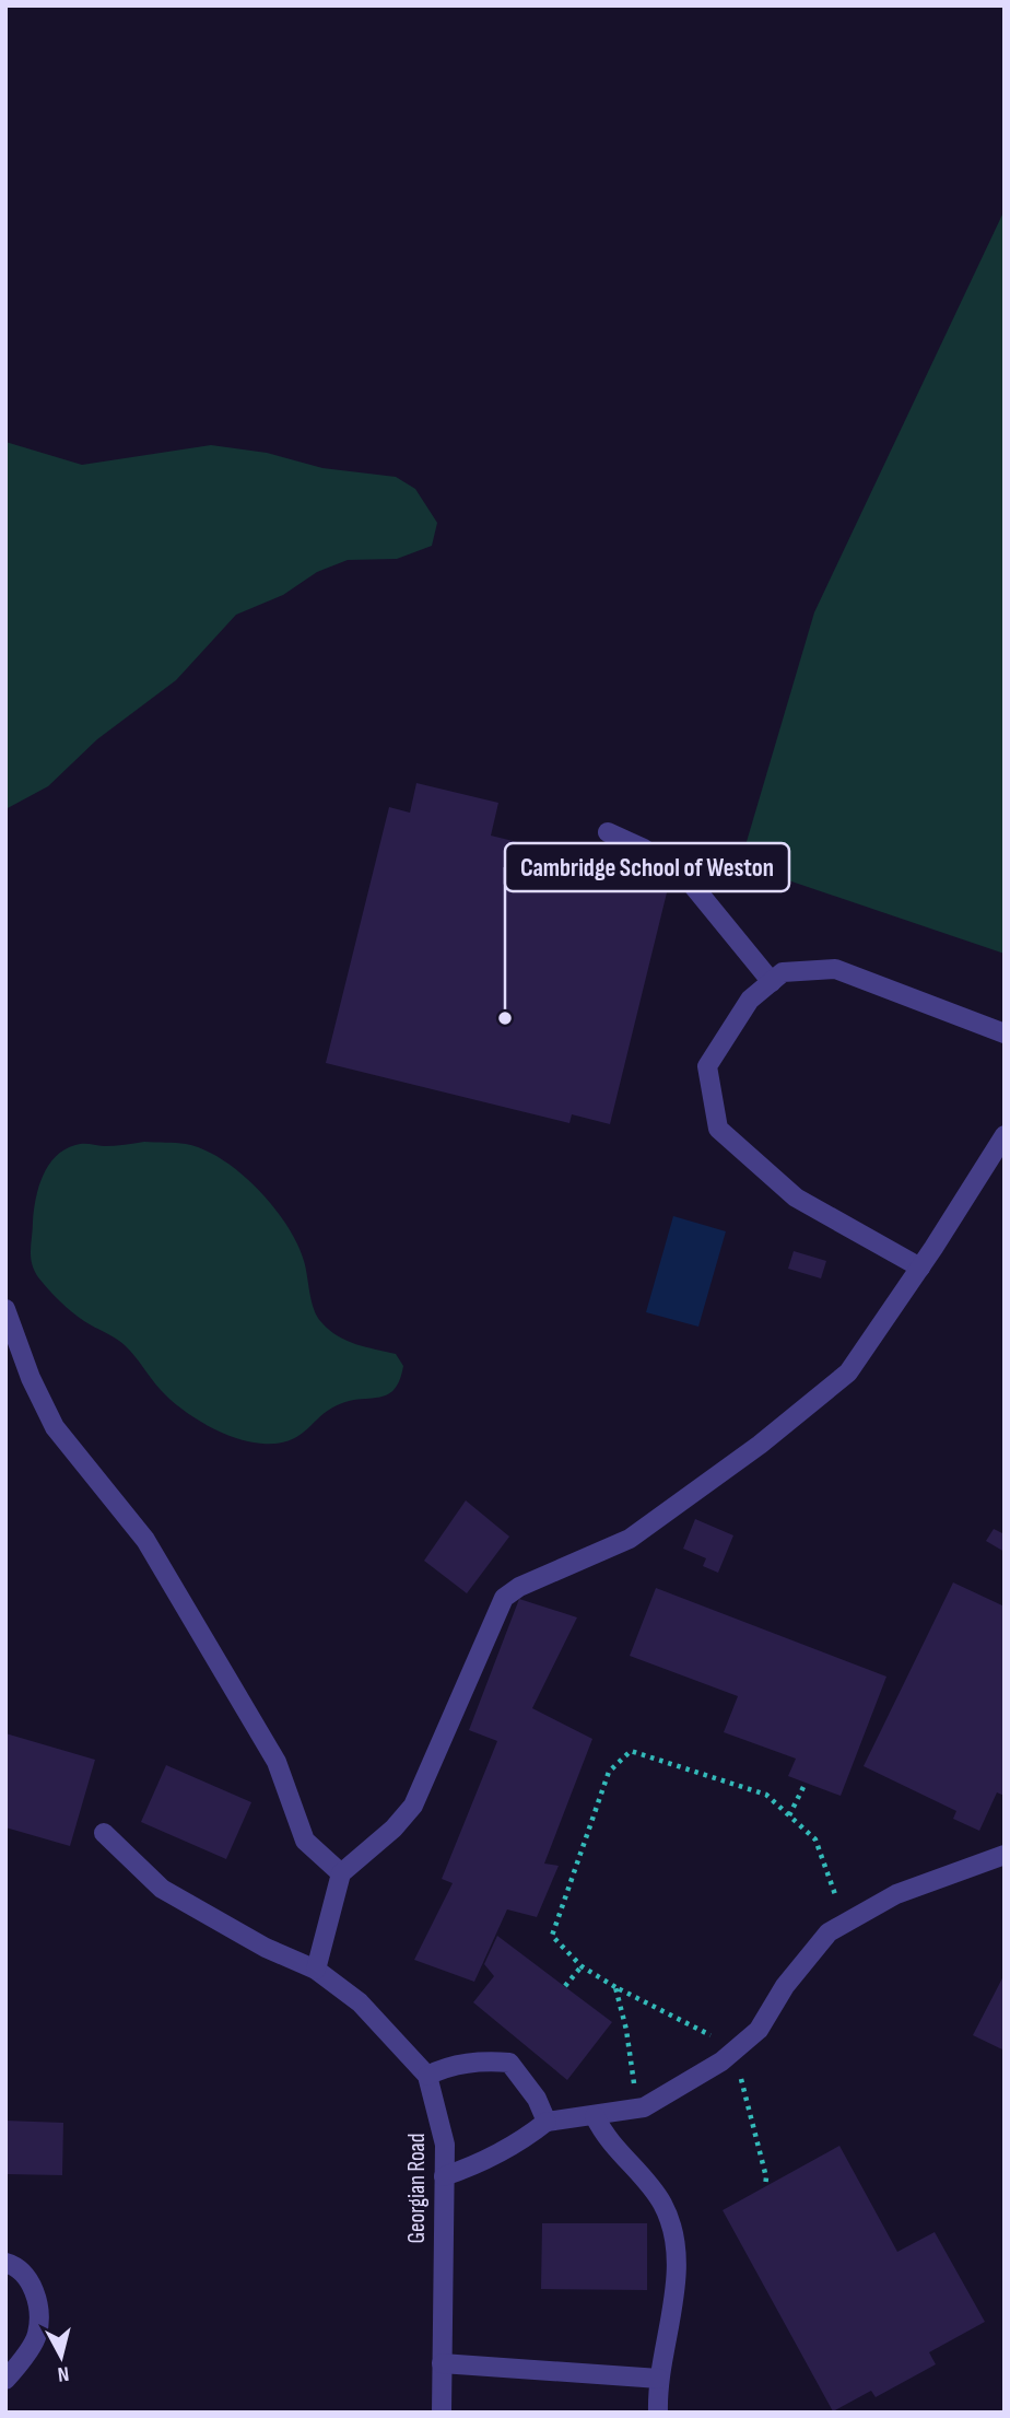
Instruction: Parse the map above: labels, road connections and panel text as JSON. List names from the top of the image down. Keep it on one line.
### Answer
{"streets":{"street":["Georgian Road"]},"places":["Cambridge School of Weston"],"north":"bottom"}
